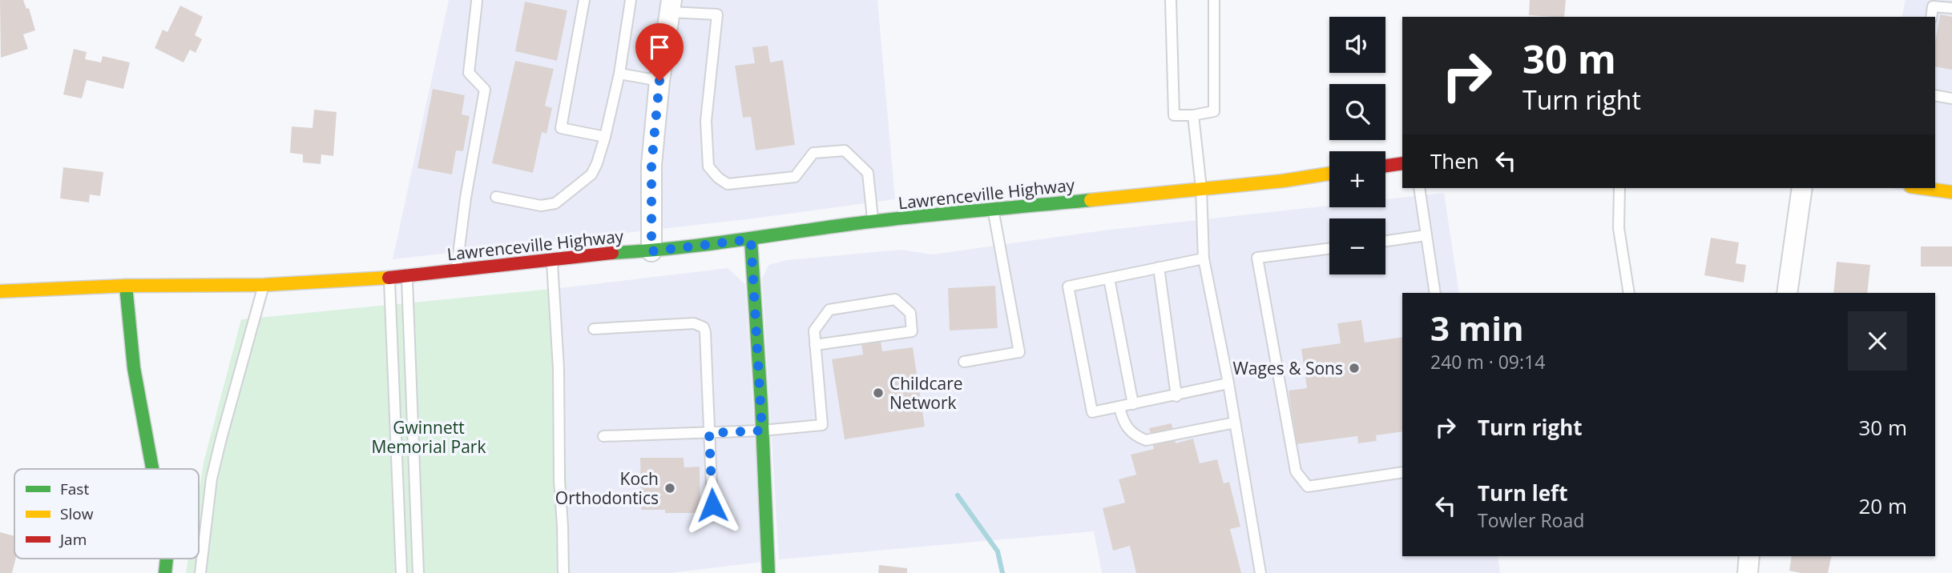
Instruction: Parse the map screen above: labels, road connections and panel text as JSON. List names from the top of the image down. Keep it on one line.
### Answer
{"streets":{"main road":["Lawrenceville Highway"]},"parks":["Gwinnett Memorial Park"],"places":["Wages & Sons","Childcare Network","Koch Orthodontics"],"legend":["Fast","Slow","Jam"],"page":{"map_buttons":["+","−"],"turn":["30 m","Turn right"],"then":"Then","heading":["3 min","240 m · 09:14"],"list":[{"name":"Turn right","value":"30 m"},{"name":"Turn left","note":"Towler Road","value":"20 m"}]}}
